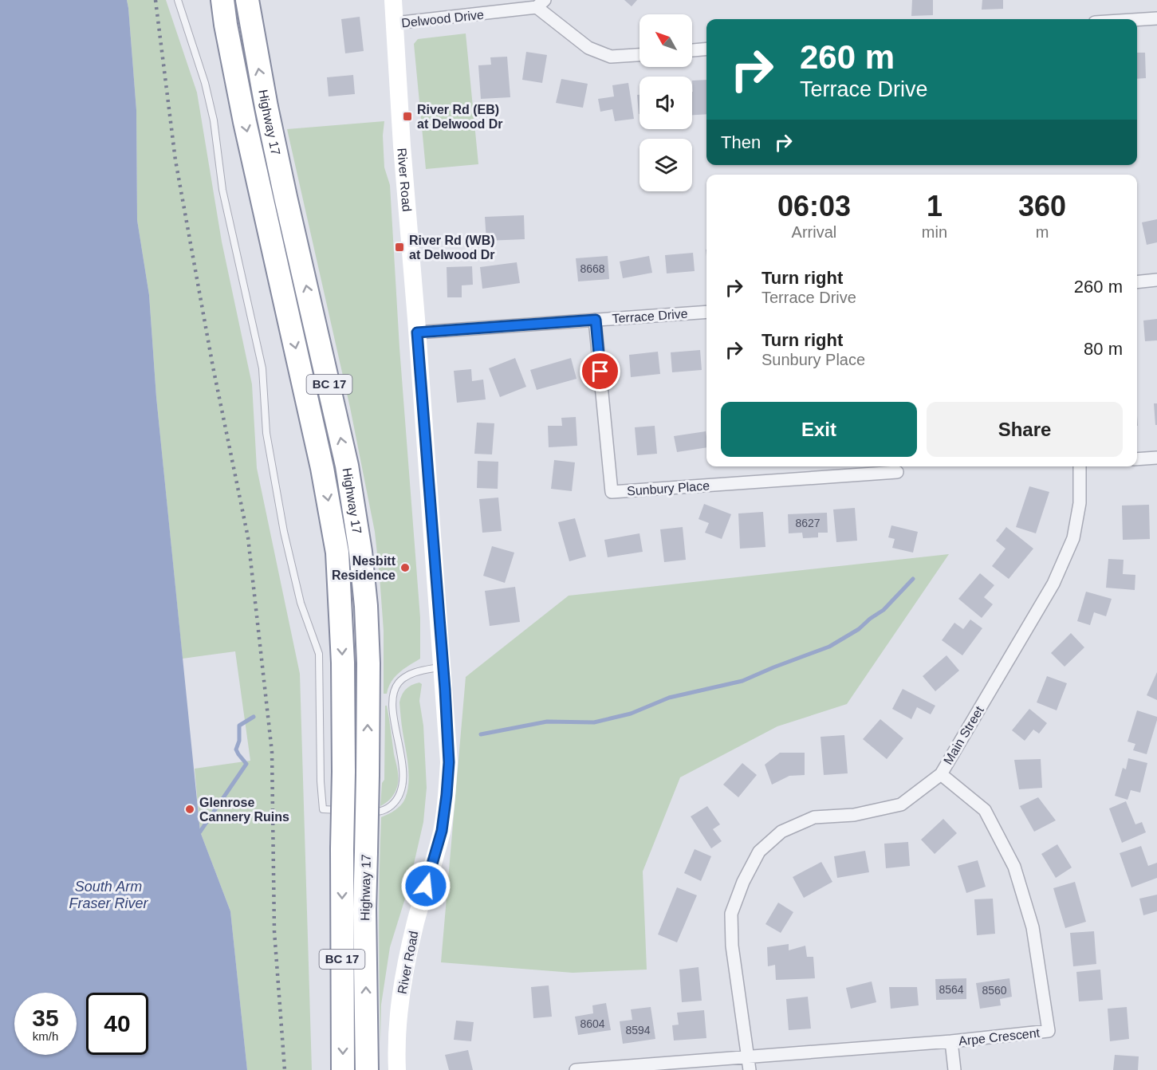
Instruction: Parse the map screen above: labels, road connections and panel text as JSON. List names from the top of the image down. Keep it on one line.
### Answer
{"streets":{"highway":["Highway 17","BC 17"],"street":["Delwood Drive","River Road","Terrace Drive","Sunbury Place","Main Street","Arpe Crescent"]},"crossings":[["Delwood Drive","River Road"],["River Road","Terrace Drive"],["Terrace Drive","Sunbury Place"],["Main Street","Arpe Crescent"]],"water":["South Arm Fraser River"],"places":{"transit":["River Rd (EB) at Delwood Dr","River Rd (WB) at Delwood Dr"],"other":["Nesbitt Residence","Glenrose Cannery Ruins"]},"house_numbers":["8668","8627","8564","8560","8604","8594"],"north":"top left","page":{"turn":["260 m","Terrace Drive"],"then":"Then","eta":["06:03","Arrival","1","min","360","m"],"list":[{"name":"Turn right","note":"Terrace Drive","value":"260 m"},{"name":"Turn right","note":"Sunbury Place","value":"80 m"}],"buttons":["Exit","Share"],"speed":"35 km/h","limit":"40"}}
